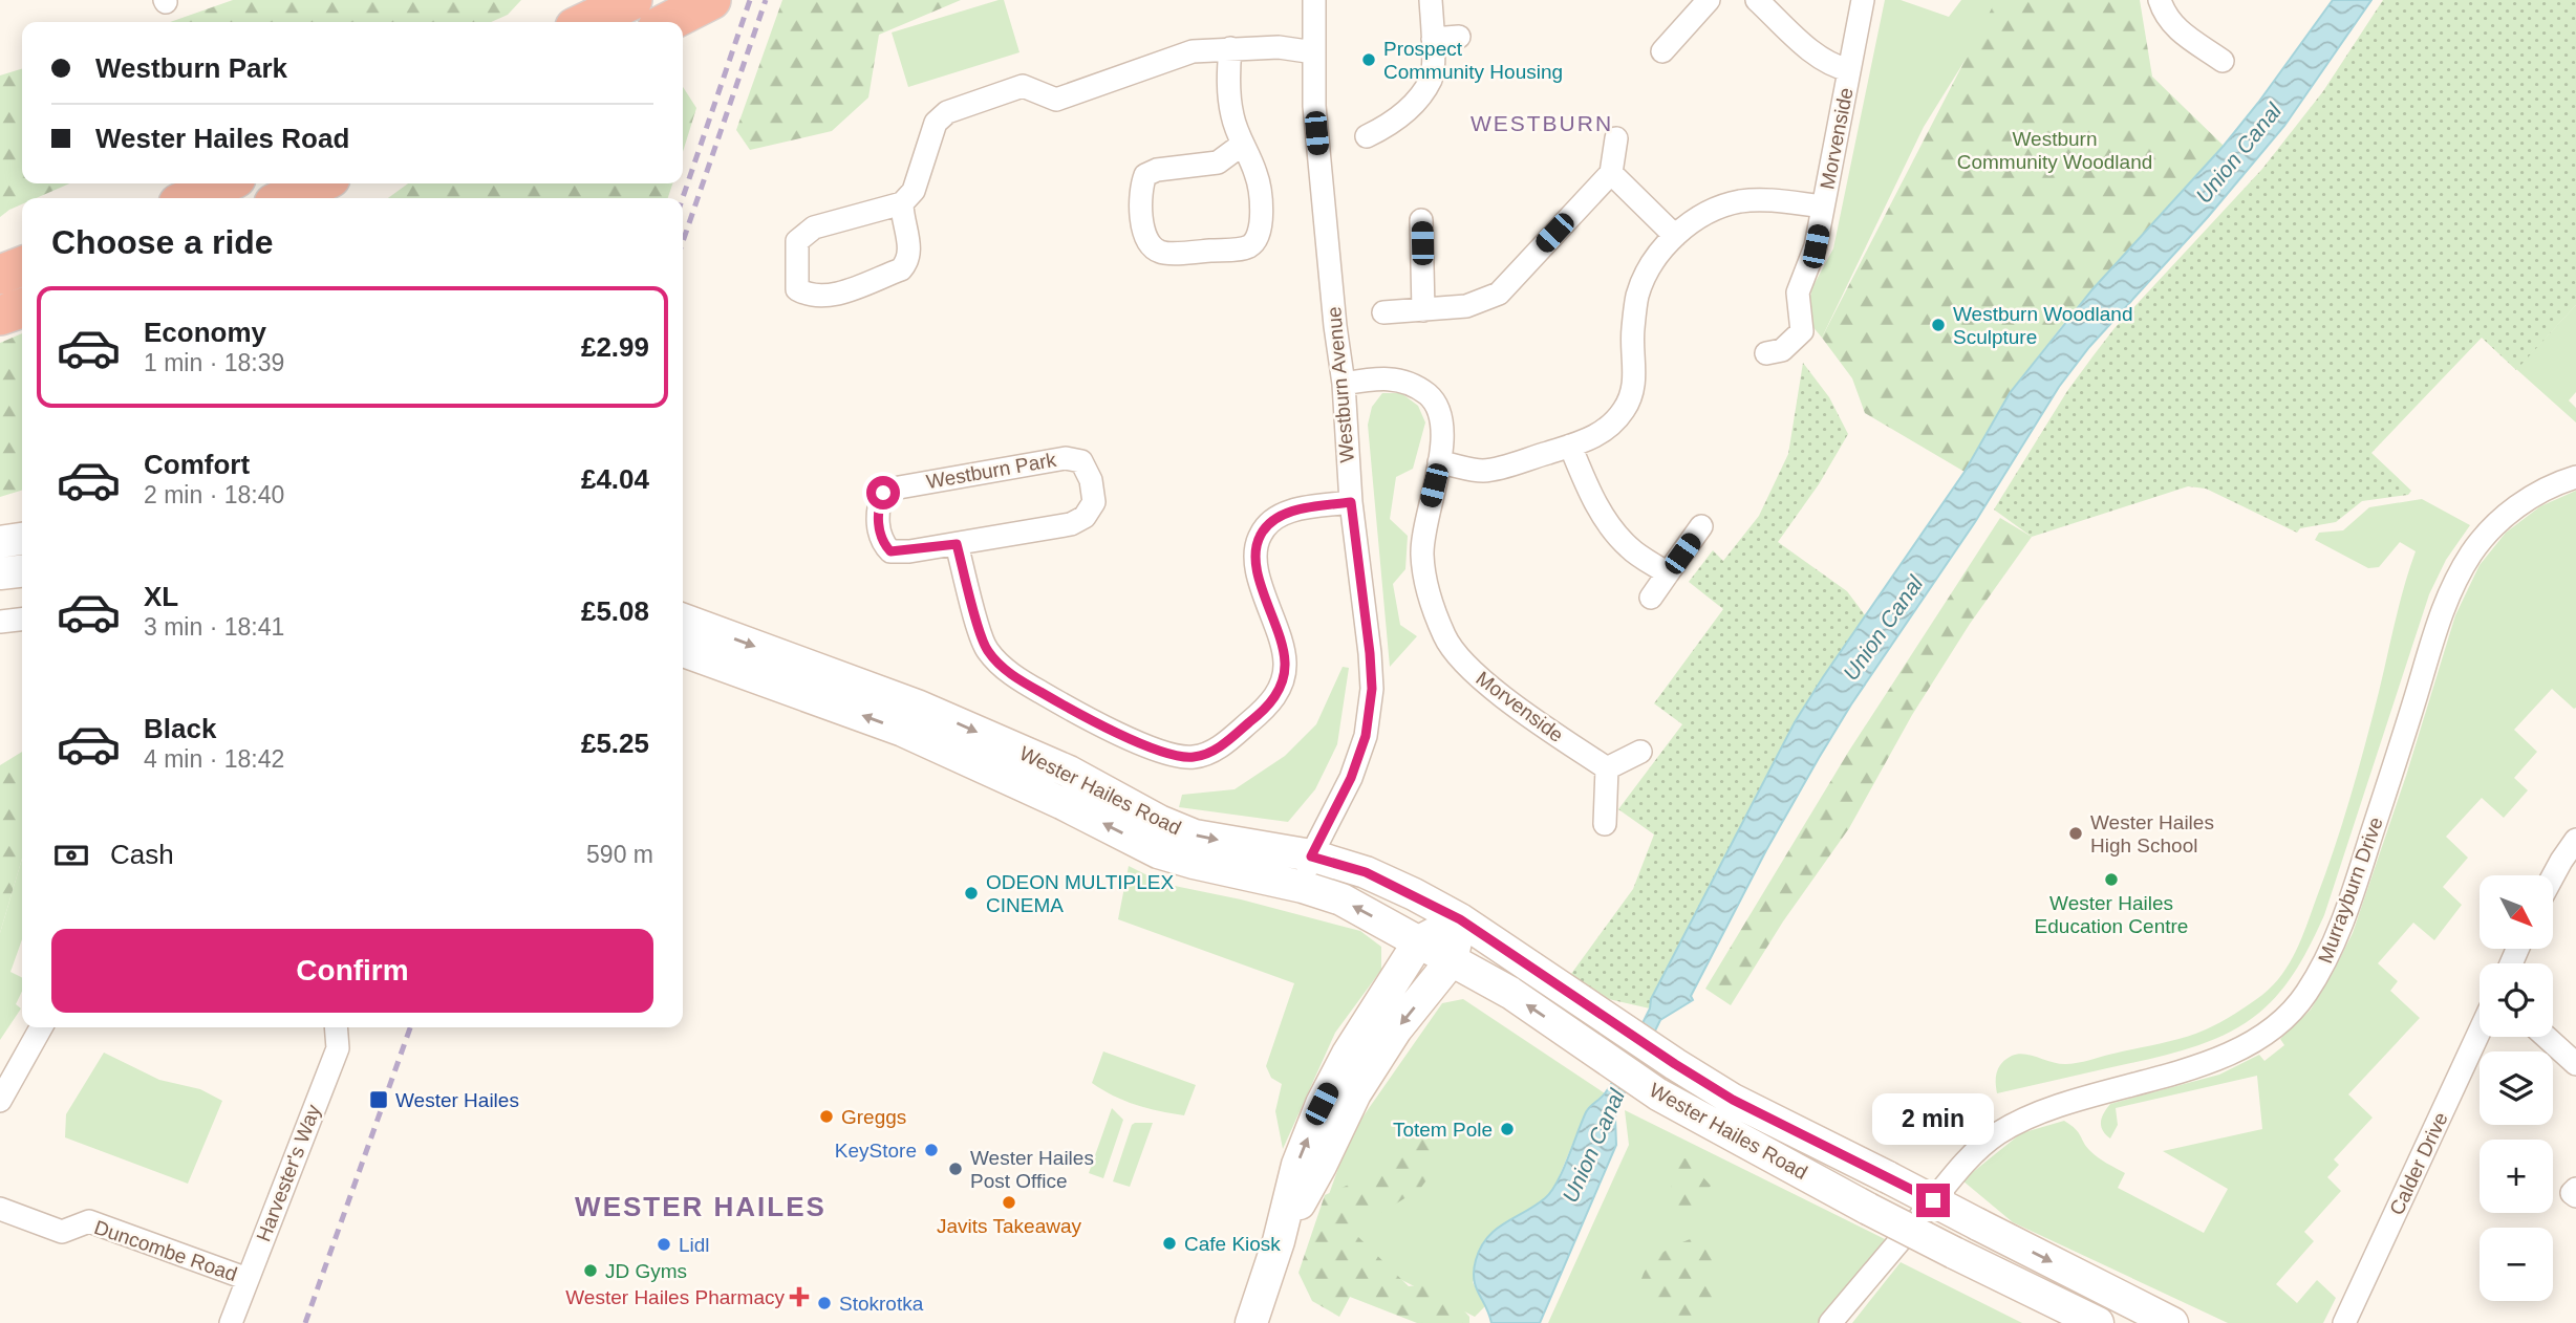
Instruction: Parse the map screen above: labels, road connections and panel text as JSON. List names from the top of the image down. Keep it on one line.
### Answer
{"streets":{"main road":["Wester Hailes Road"],"street":["Morvenside","Westburn Avenue","Westburn Park","Murrayburn Drive","Calder Drive","Harvester's Way","Duncombe Road"]},"crossings":[["Morvenside","Westburn Avenue"],["Westburn Avenue","Wester Hailes Road"],["Harvester's Way","Duncombe Road"]],"districts":["WESTBURN","WESTER HAILES"],"water":["Union Canal"],"parks":["Westburn Community Woodland"],"places":{"other":["Prospect Community Housing","Westburn Woodland Sculpture","Wester Hailes High School","Wester Hailes Education Centre","ODEON MULTIPLEX CINEMA","Greggs","Totem Pole","KeyStore","Wester Hailes Post Office","Javits Takeaway","Cafe Kiosk","Lidl","JD Gyms","Stokrotka"],"transit":["Wester Hailes"],"health":["Wester Hailes Pharmacy"]},"north":"bottom right","page":{"banner":["Westburn Park","Wester Hailes Road"],"heading":"Choose a ride","list":[{"name":"Economy","note":"1 min · 18:39","value":"£2.99"},{"name":"Comfort","note":"2 min · 18:40","value":"£4.04"},{"name":"XL","note":"3 min · 18:41","value":"£5.08"},{"name":"Black","note":"4 min · 18:42","value":"£5.25"}],"pay":["Cash","590 m"],"map_buttons":["+","−"],"buttons":"Confirm","bubble":"2 min"}}
